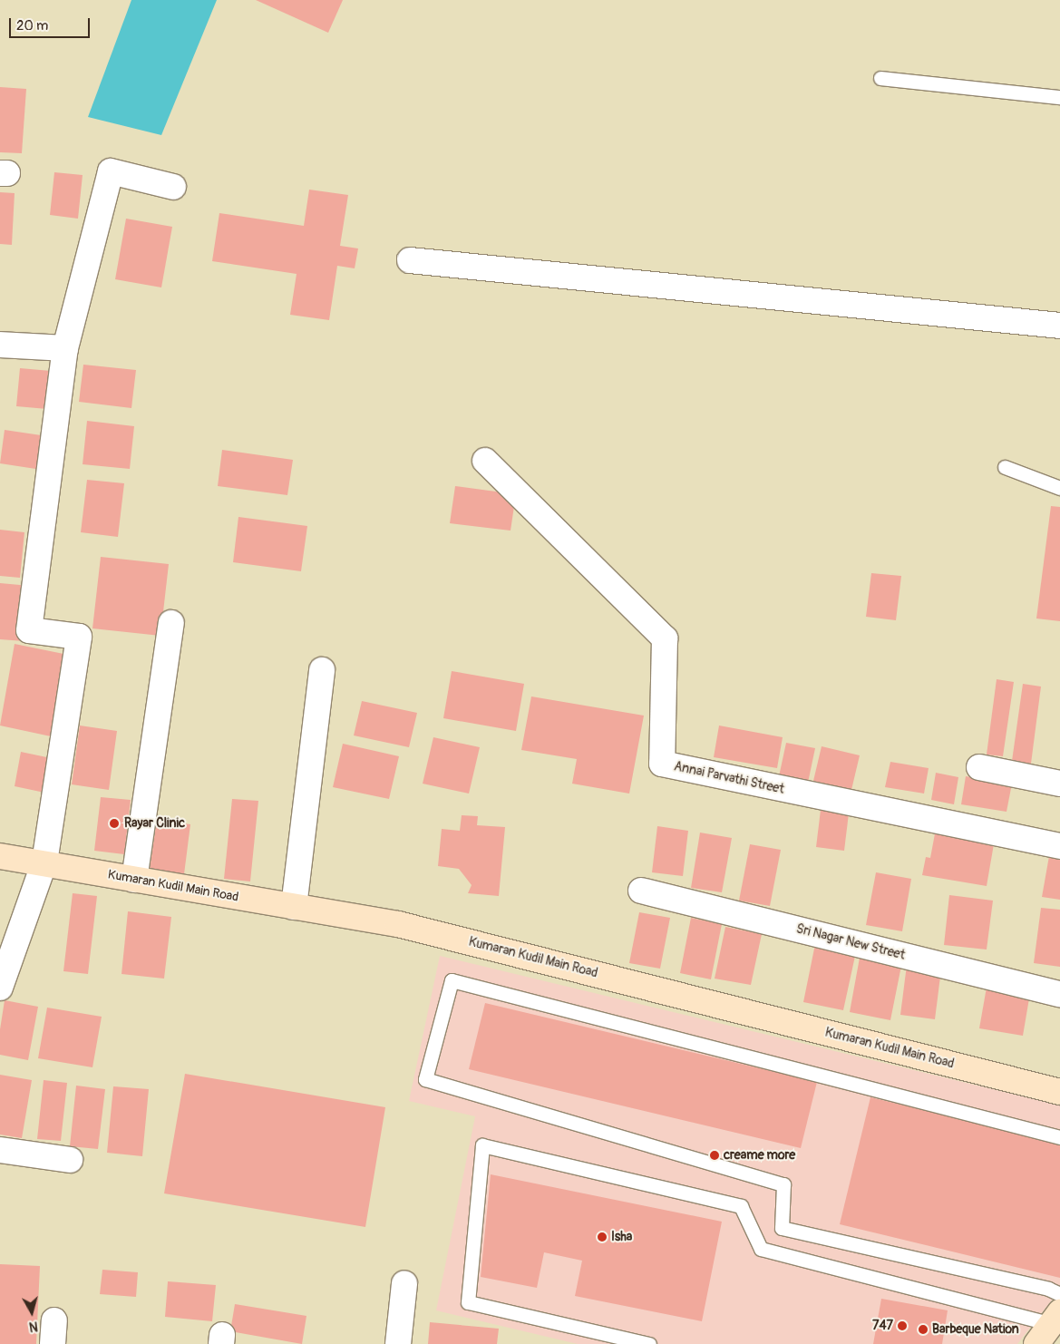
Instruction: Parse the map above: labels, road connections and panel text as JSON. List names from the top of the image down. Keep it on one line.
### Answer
{"streets":{"street":["Annai Parvathi Street","Kumaran Kudil Main Road","Sri Nagar New Street"]},"places":["Rayar Clinic","creame more","Isha","747","Barbeque Nation"],"scale_bar":"20 m","north":"bottom"}
